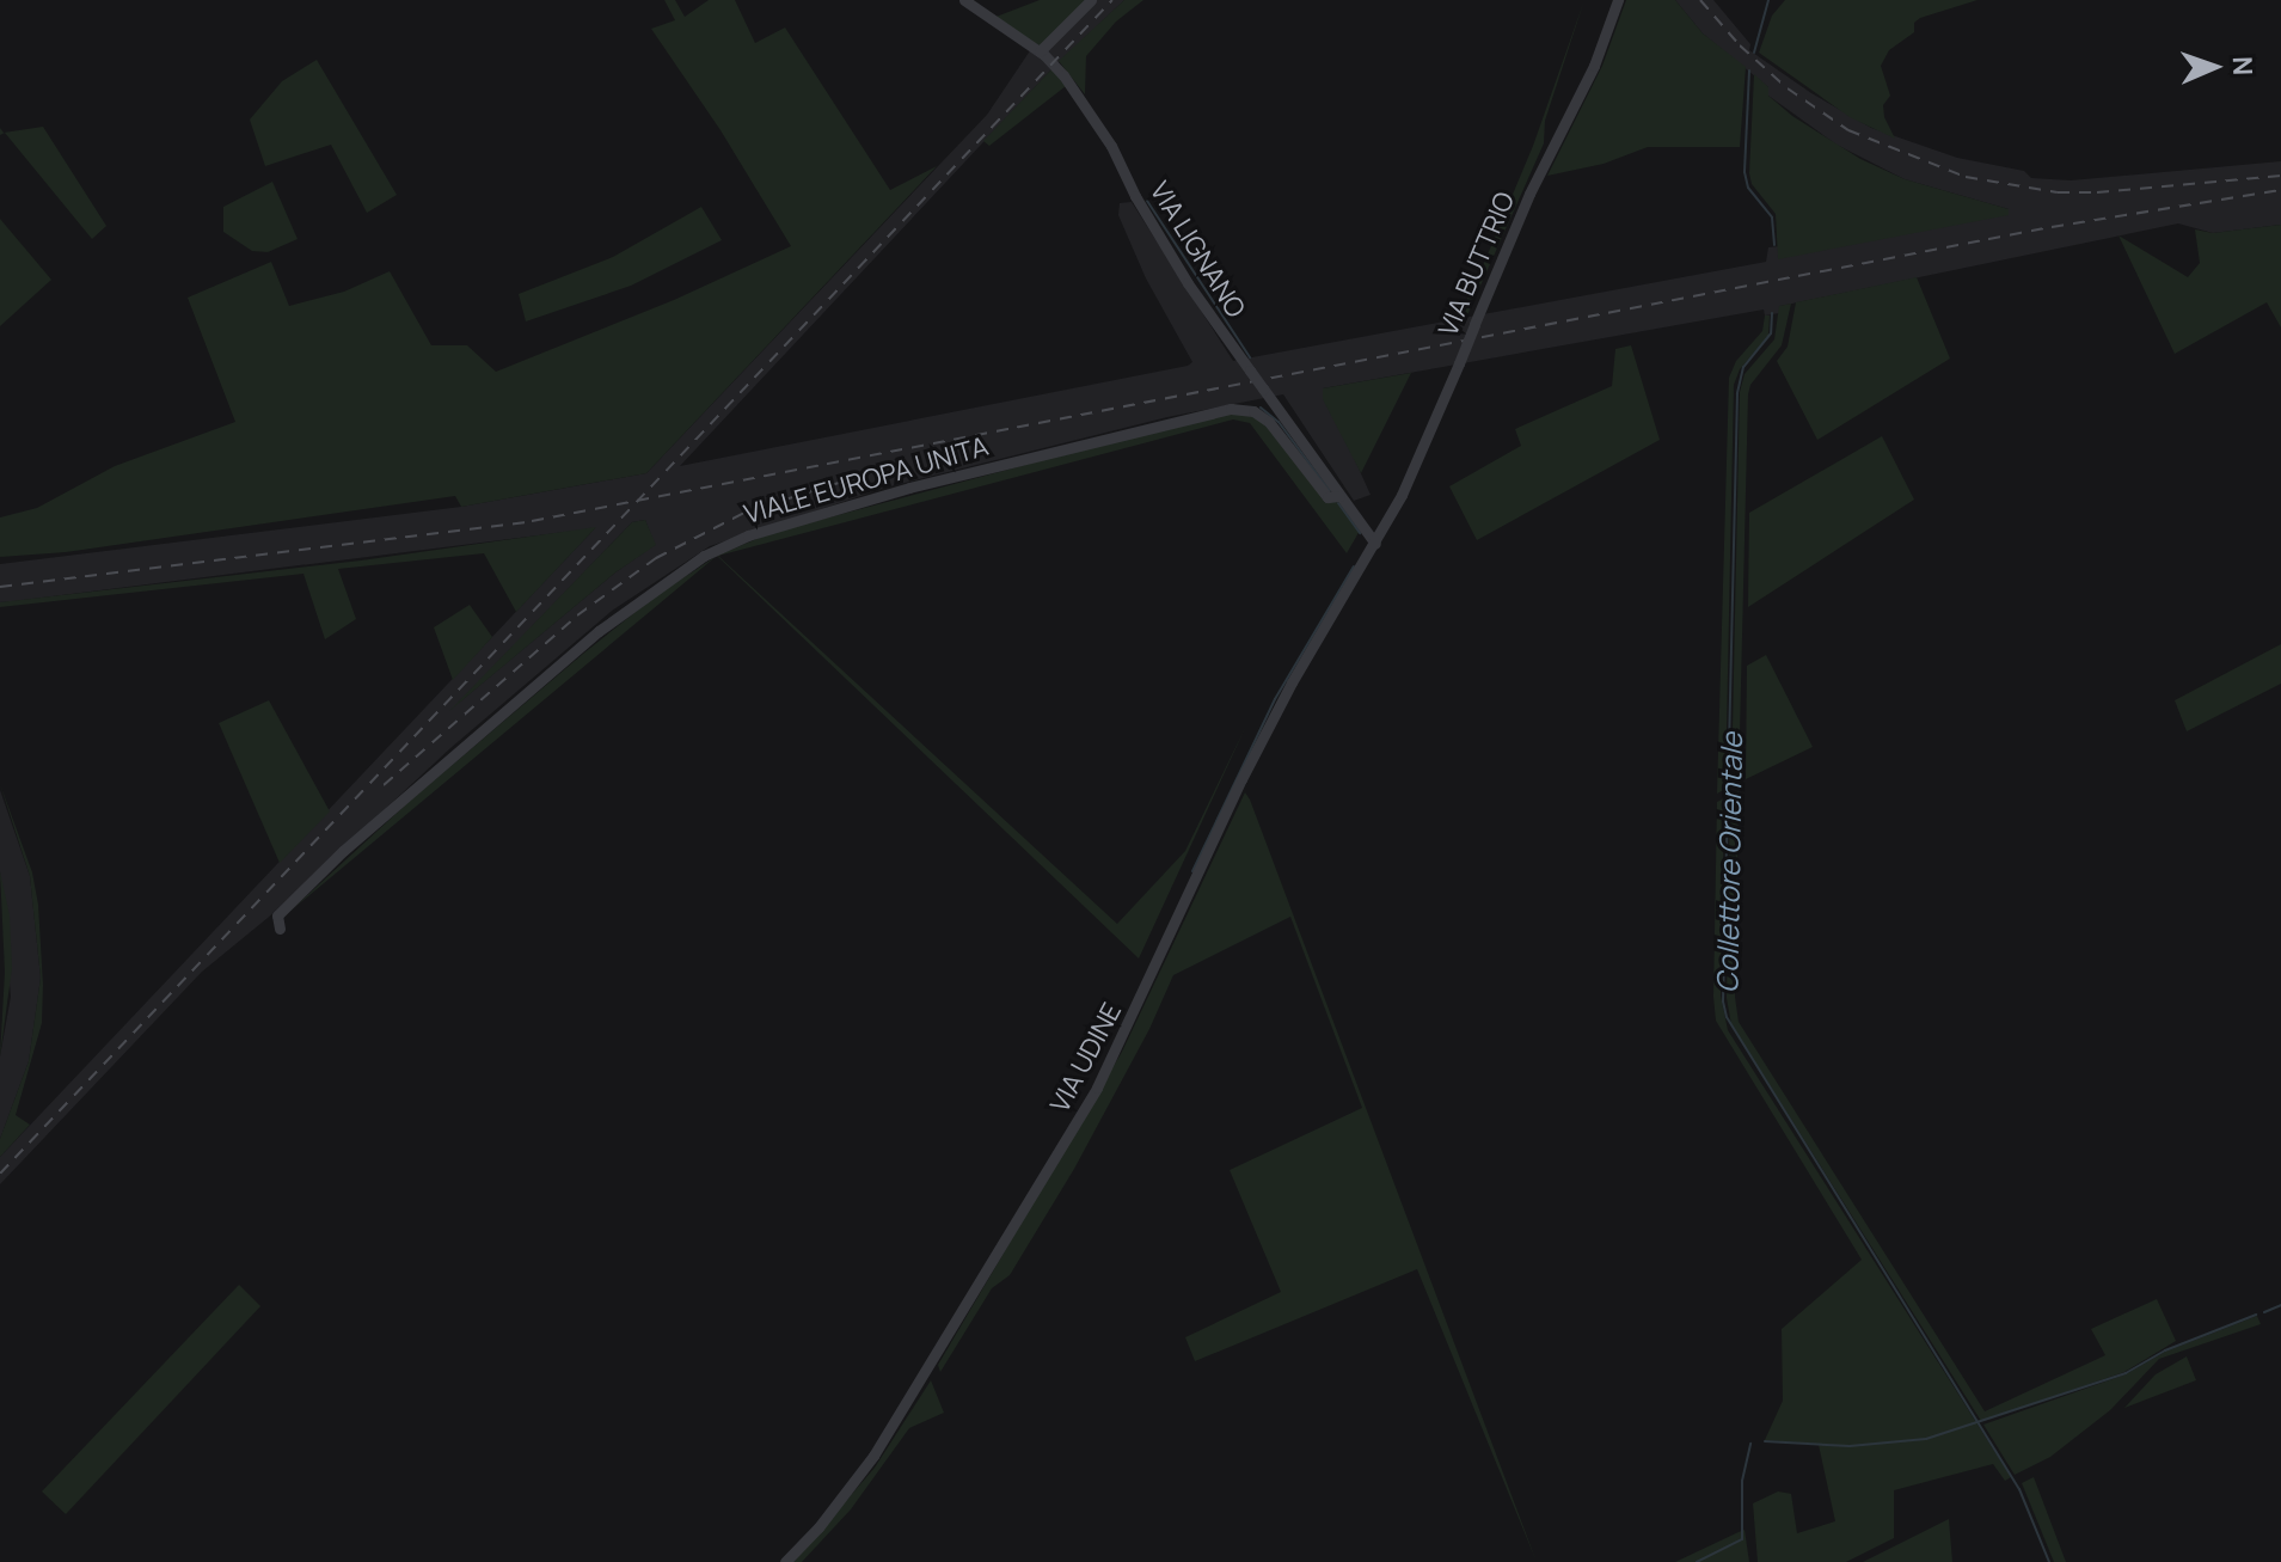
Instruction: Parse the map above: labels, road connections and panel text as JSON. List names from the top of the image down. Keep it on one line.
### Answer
{"streets":{"street":["VIA LIGNANO","VIA BUTTRIO","VIALE EUROPA UNITA","VIA UDINE"]},"crossings":[["VIA LIGNANO","VIA BUTTRIO"],["VIA LIGNANO","VIALE EUROPA UNITA"],["VIA LIGNANO","VIA UDINE"],["VIA BUTTRIO","VIA UDINE"]],"water":["Collettore Orientale"],"north":"right"}
